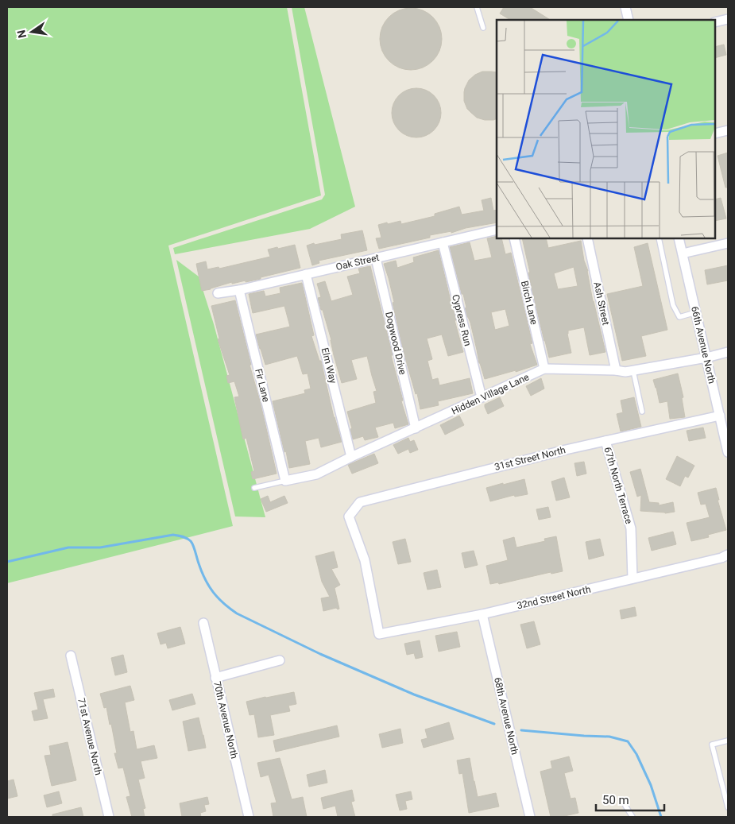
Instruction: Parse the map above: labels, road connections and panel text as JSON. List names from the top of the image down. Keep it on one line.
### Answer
{"streets":{"street":["Oak Street","Birch Lane","Ash Street","Cypress Run","Dogwood Drive","66th Avenue North","Elm Way","Fir Lane","Hidden Village Lane","31st Street North","67th North Terrace","32nd Street North","68th Avenue North","70th Avenue North","71st Avenue North"]},"crossings":[["Oak Street","Cypress Run"],["Oak Street","Dogwood Drive"],["Oak Street","Elm Way"],["Oak Street","Fir Lane"],["Birch Lane","Hidden Village Lane"],["Ash Street","Hidden Village Lane"],["Cypress Run","Hidden Village Lane"],["Dogwood Drive","Hidden Village Lane"],["66th Avenue North","Hidden Village Lane"],["66th Avenue North","31st Street North"],["Elm Way","Hidden Village Lane"],["Fir Lane","Hidden Village Lane"],["31st Street North","67th North Terrace"],["31st Street North","32nd Street North"],["67th North Terrace","32nd Street North"],["32nd Street North","68th Avenue North"]],"scale_bar":"50 m","north":"left"}
